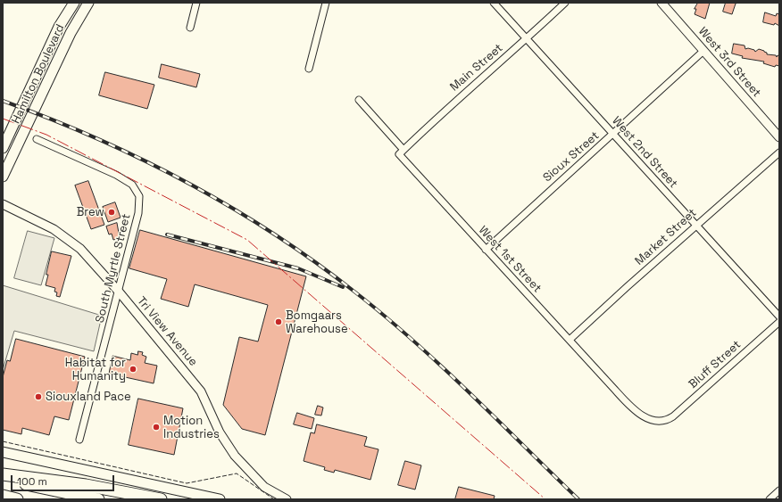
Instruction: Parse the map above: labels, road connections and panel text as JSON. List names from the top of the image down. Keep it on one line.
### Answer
{"streets":{"main road":["Hamilton Boulevard"],"street":["West 3rd Street","Main Street","West 2nd Street","Sioux Street","Market Street","West 1st Street","South Myrtle Street","Tri View Avenue","Bluff Street"]},"crossings":[["West 3rd Street","Sioux Street"],["Main Street","West 2nd Street"],["Main Street","West 1st Street"],["West 2nd Street","Sioux Street"],["West 2nd Street","Market Street"],["Sioux Street","West 1st Street"],["Market Street","West 1st Street"],["West 1st Street","Bluff Street"],["South Myrtle Street","Tri View Avenue"]],"places":["Brew","Bomgaars Warehouse","Habitat for Humanity","Siouxland Pace","Motion Industries"],"scale_bar":"100 m"}
